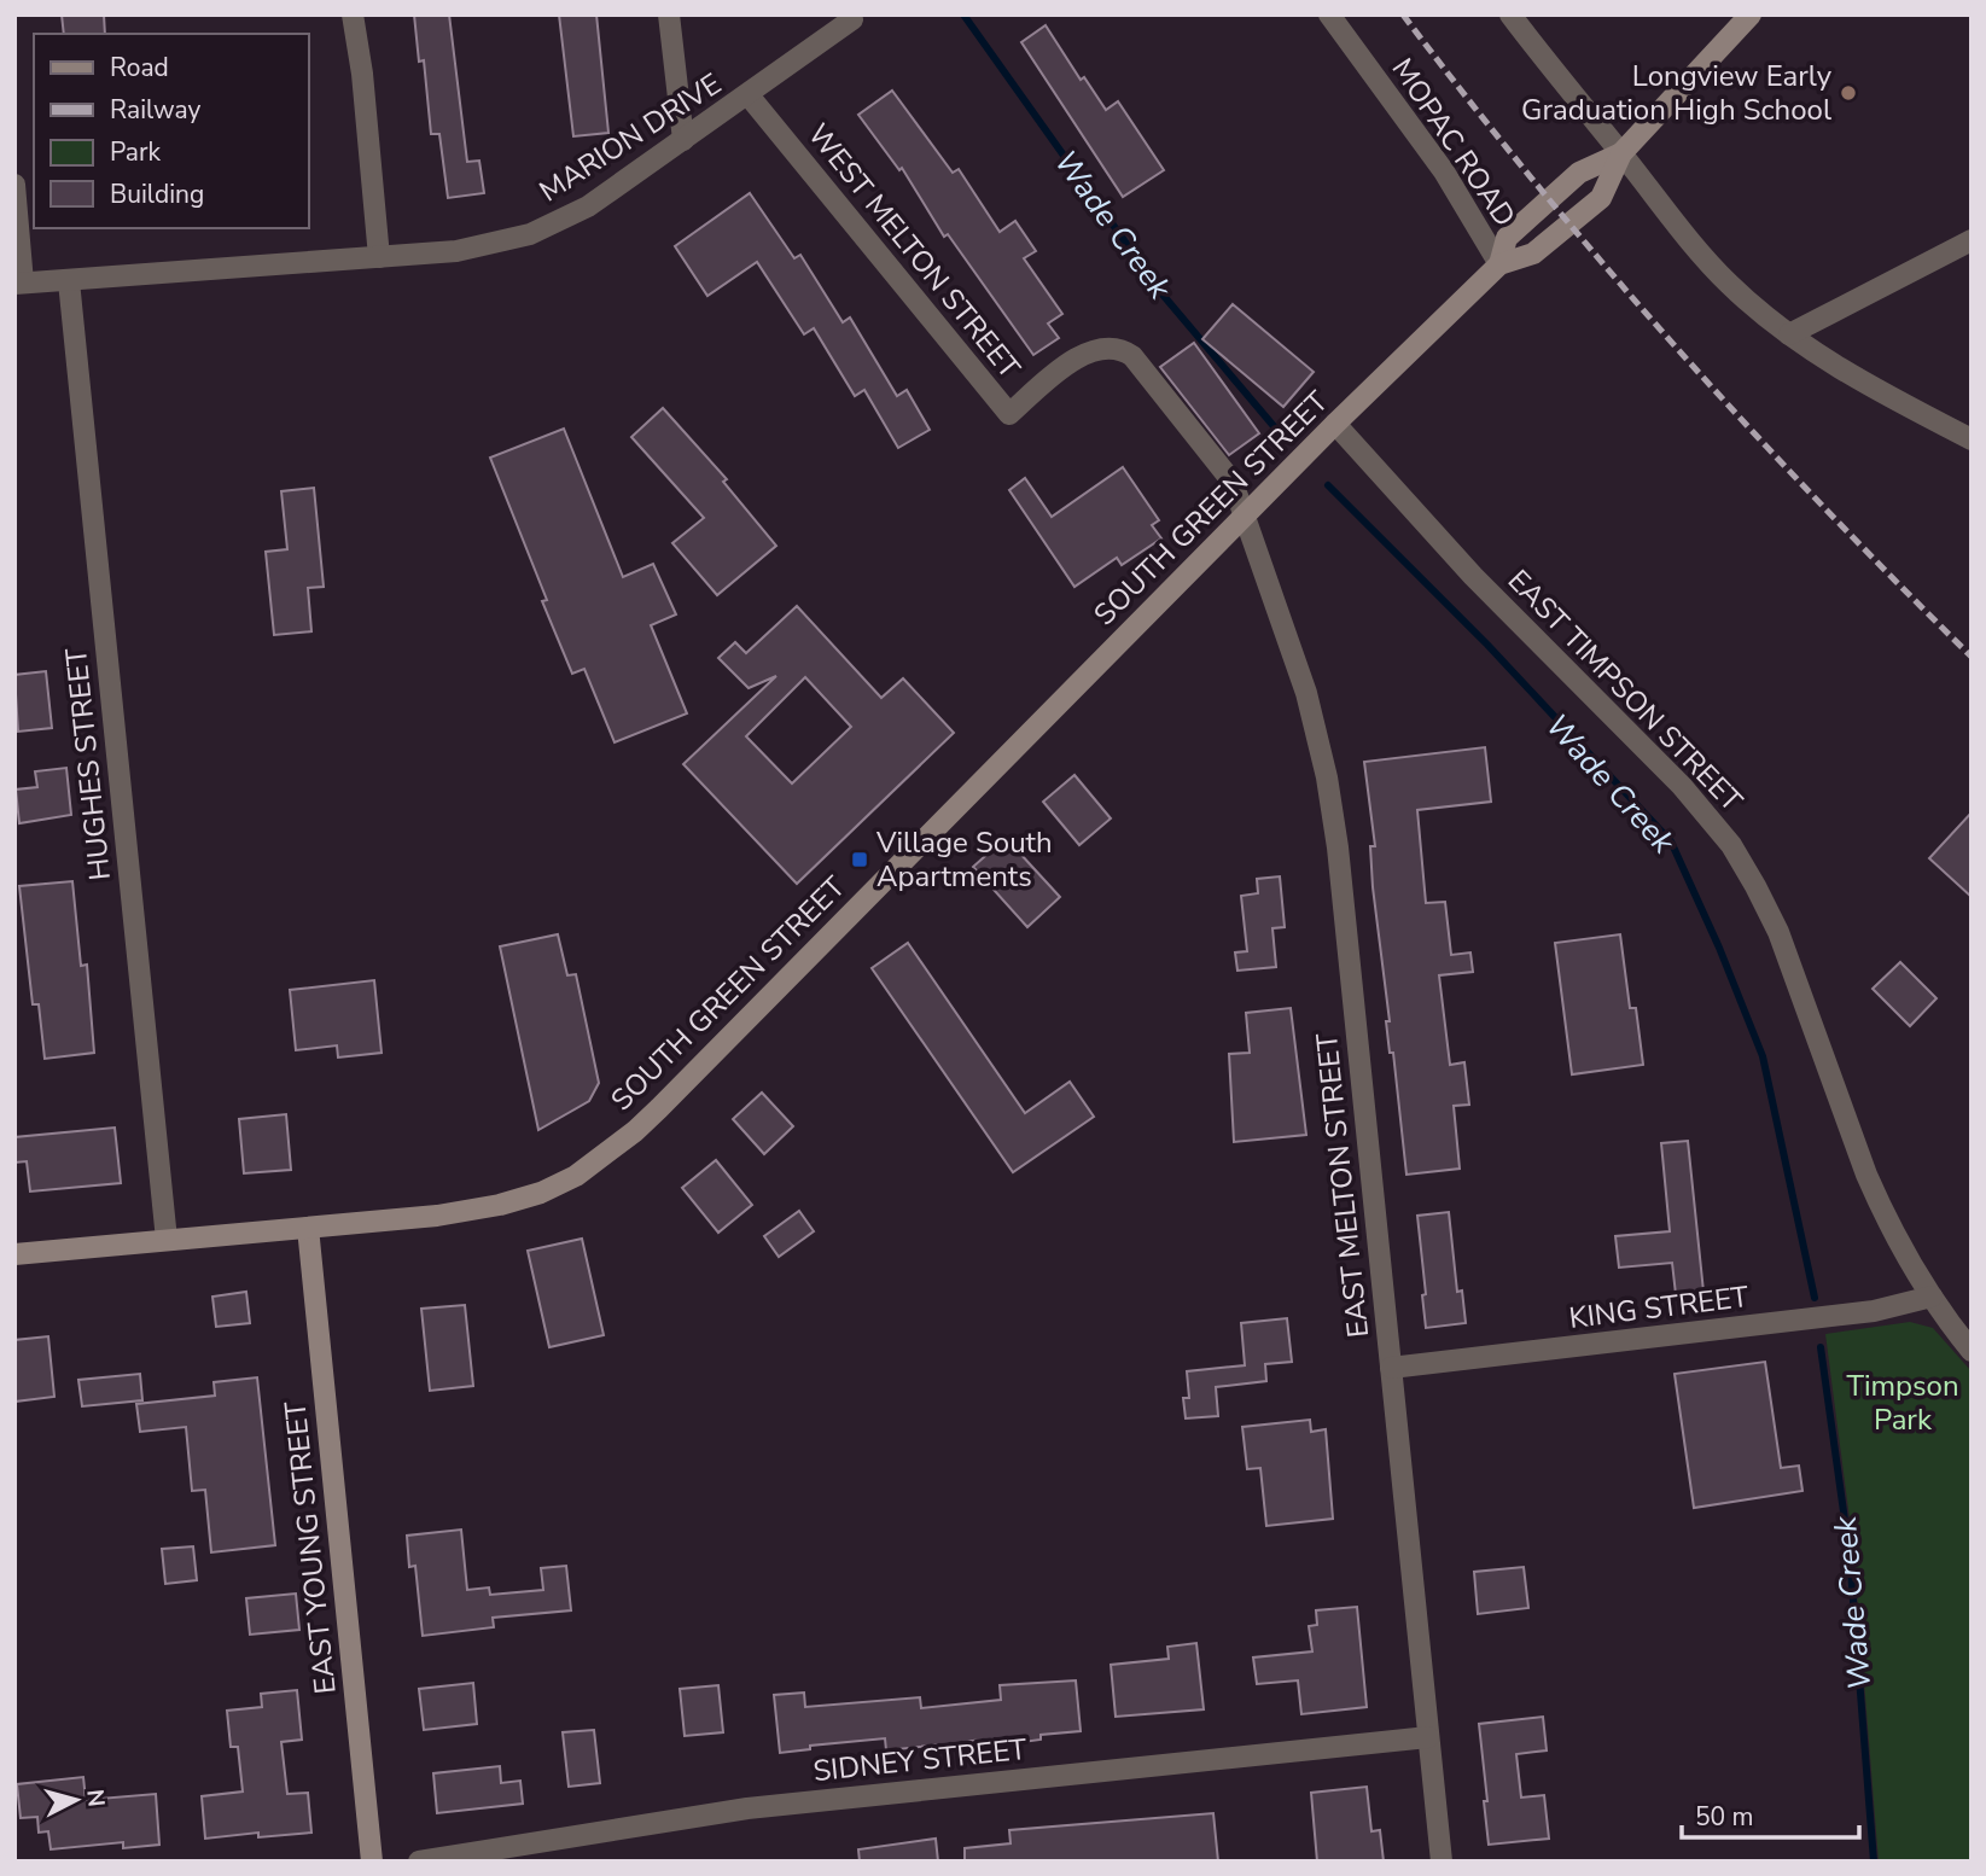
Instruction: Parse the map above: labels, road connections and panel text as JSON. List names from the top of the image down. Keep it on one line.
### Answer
{"streets":{"street":["MARION DRIVE","MOPAC ROAD","WEST MELTON STREET","SOUTH GREEN STREET","EAST TIMPSON STREET","HUGHES STREET","EAST MELTON STREET","KING STREET","EAST YOUNG STREET","SIDNEY STREET"]},"crossings":[["MARION DRIVE","WEST MELTON STREET"],["MARION DRIVE","HUGHES STREET"],["MOPAC ROAD","SOUTH GREEN STREET"],["WEST MELTON STREET","SOUTH GREEN STREET"],["WEST MELTON STREET","EAST MELTON STREET"],["SOUTH GREEN STREET","EAST TIMPSON STREET"],["SOUTH GREEN STREET","HUGHES STREET"],["SOUTH GREEN STREET","EAST MELTON STREET"],["SOUTH GREEN STREET","EAST YOUNG STREET"],["EAST TIMPSON STREET","KING STREET"],["EAST MELTON STREET","KING STREET"],["EAST MELTON STREET","SIDNEY STREET"]],"water":["Wade Creek"],"parks":["Timpson Park"],"places":{"other":["Longview Early Graduation High School"],"transit":["Village South Apartments"]},"legend":["Road","Railway","Park","Building"],"scale_bar":"50 m","north":"right"}
